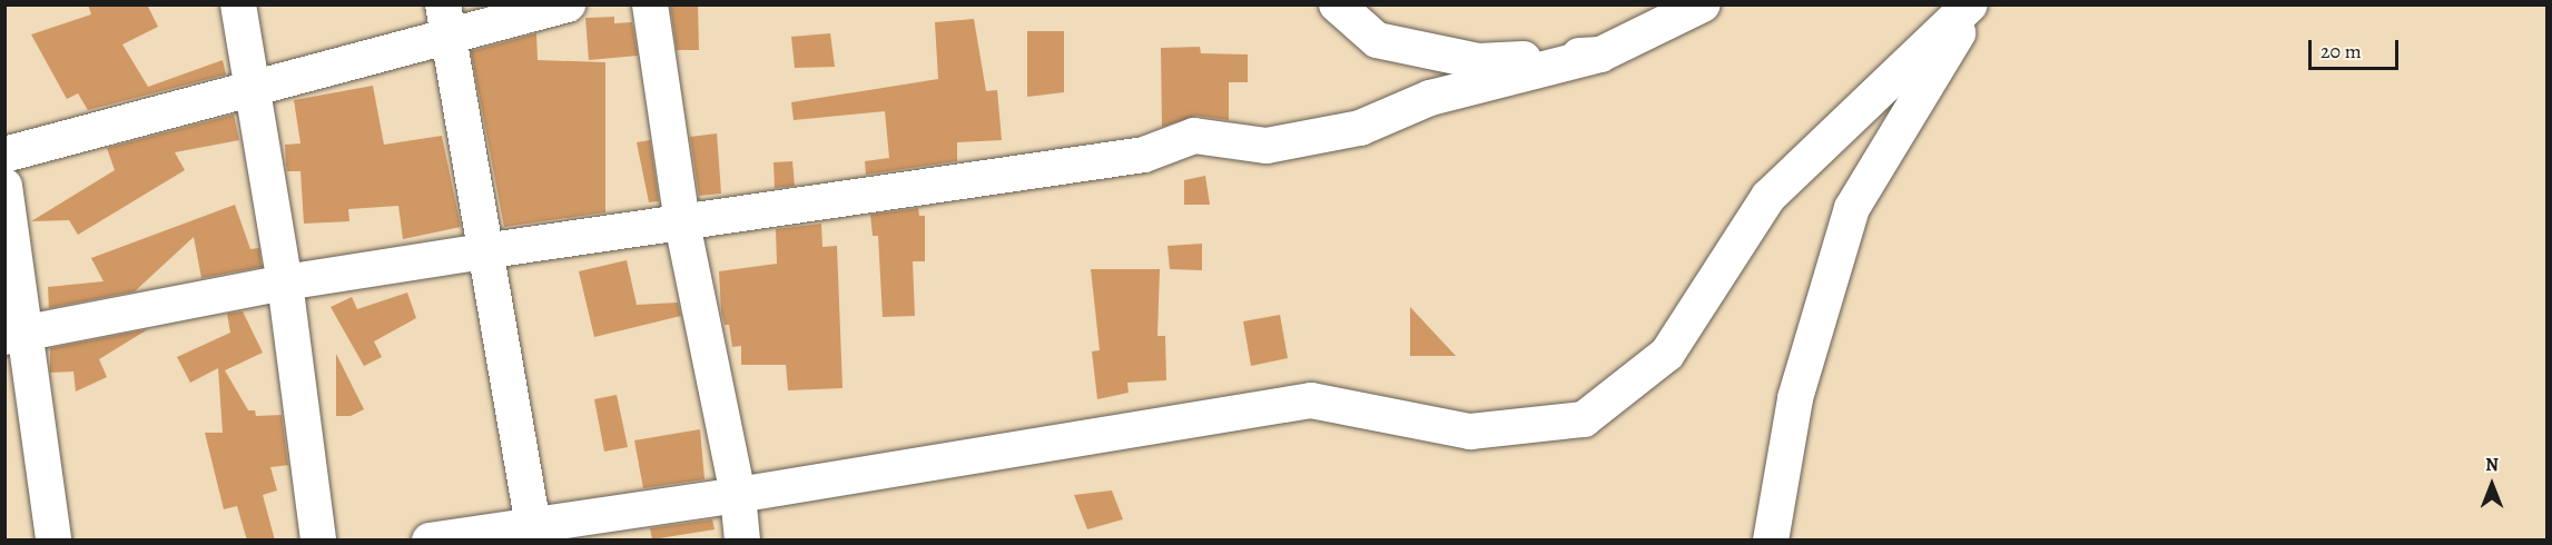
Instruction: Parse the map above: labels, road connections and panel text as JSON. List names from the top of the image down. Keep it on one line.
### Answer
{"scale_bar":"20 m","north":"top"}
